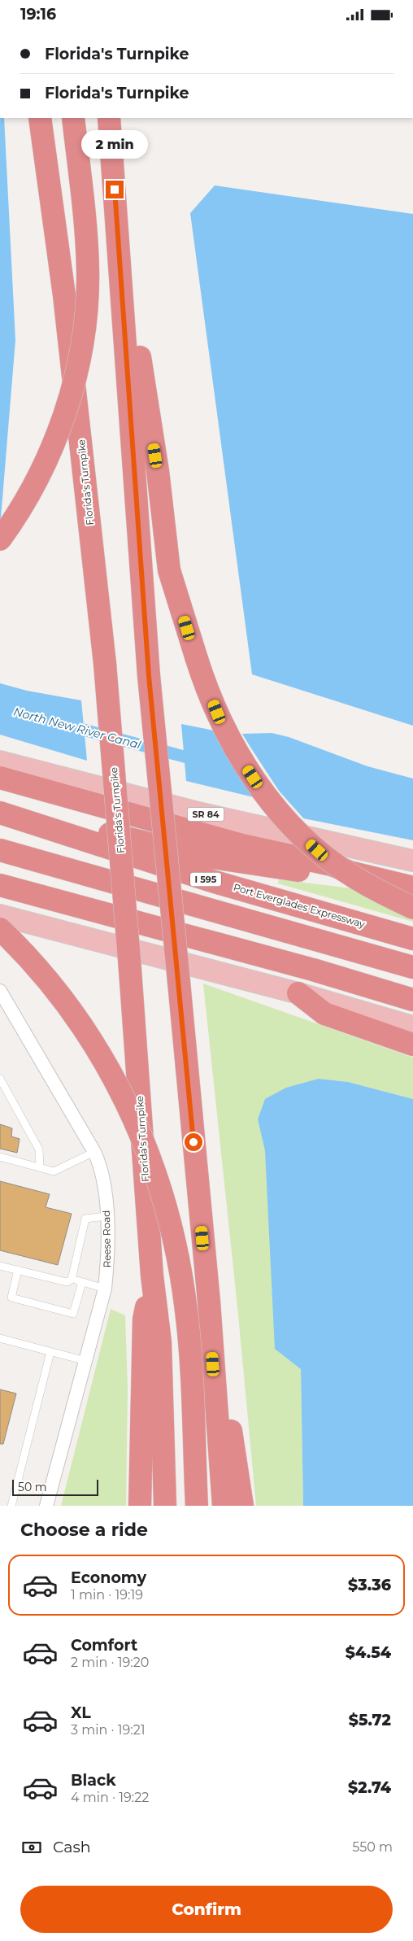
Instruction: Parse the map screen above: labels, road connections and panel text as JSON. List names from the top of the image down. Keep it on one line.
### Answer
{"streets":{"highway":["Florida's Turnpike","I 595","Port Everglades Expressway"],"main road":["SR 84"],"street":["Reese Road"]},"water":["North New River Canal"],"scale_bar":"50 m","page":{"status":"19:16","banner":["Florida's Turnpike","Florida's Turnpike"],"bubble":"2 min","scale":"50 m","heading":"Choose a ride","list":[{"name":"Economy","note":"1 min · 19:19","value":"$3.36"},{"name":"Comfort","note":"2 min · 19:20","value":"$4.54"},{"name":"XL","note":"3 min · 19:21","value":"$5.72"},{"name":"Black","note":"4 min · 19:22","value":"$2.74"}],"pay":["Cash","550 m"],"buttons":"Confirm"}}
